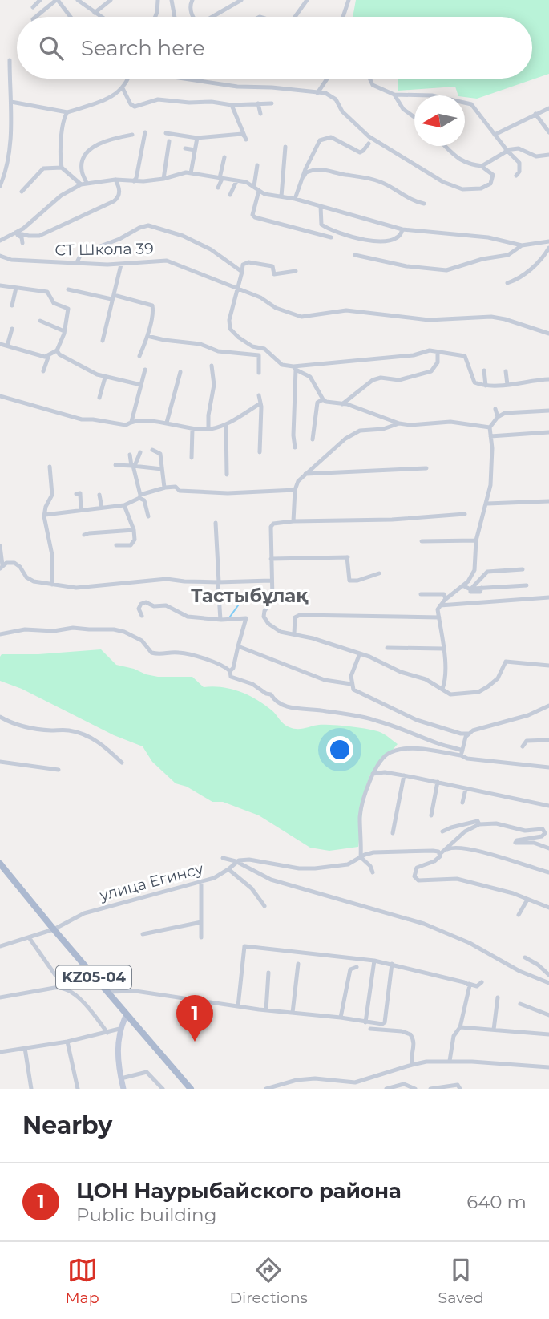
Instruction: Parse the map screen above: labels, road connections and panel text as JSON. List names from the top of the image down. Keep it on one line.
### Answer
{"streets":{"main road":["KZ05-04"],"street":["СТ Школа 39","улица Егинсу"]},"crossings":[["улица Егинсу","KZ05-04"]],"districts":["Тастыбұлақ"],"north":"left","page":{"search":"Search here","pins":"1","heading":"Nearby","list":[{"mark":"1","name":"ЦОН Наурыбайского района","note":"Public building","value":"640 m"}],"nav":["Map","Directions","Saved"]}}
